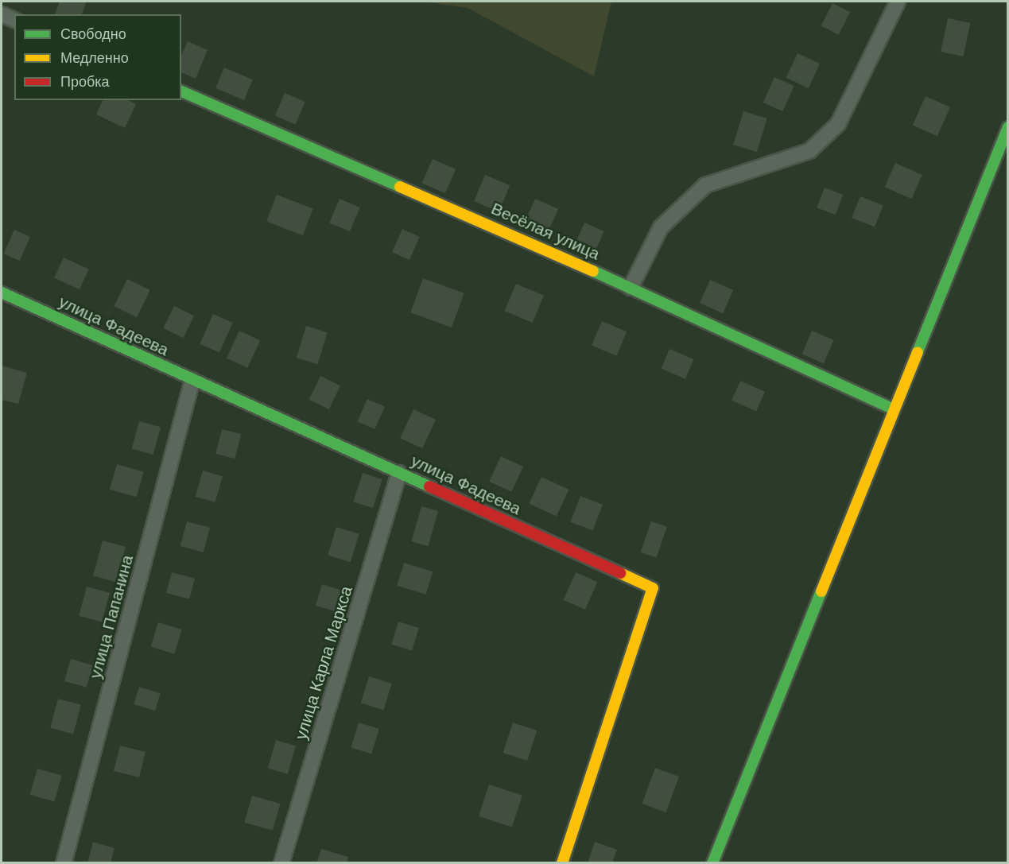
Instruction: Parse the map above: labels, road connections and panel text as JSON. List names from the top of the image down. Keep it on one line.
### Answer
{"streets":{"street":["Весёлая улица","улица Фадеева","улица Папанина","улица Карла Маркса"]},"crossings":[["улица Фадеева","улица Папанина"],["улица Фадеева","улица Карла Маркса"]],"legend":["Свободно","Медленно","Пробка"]}
